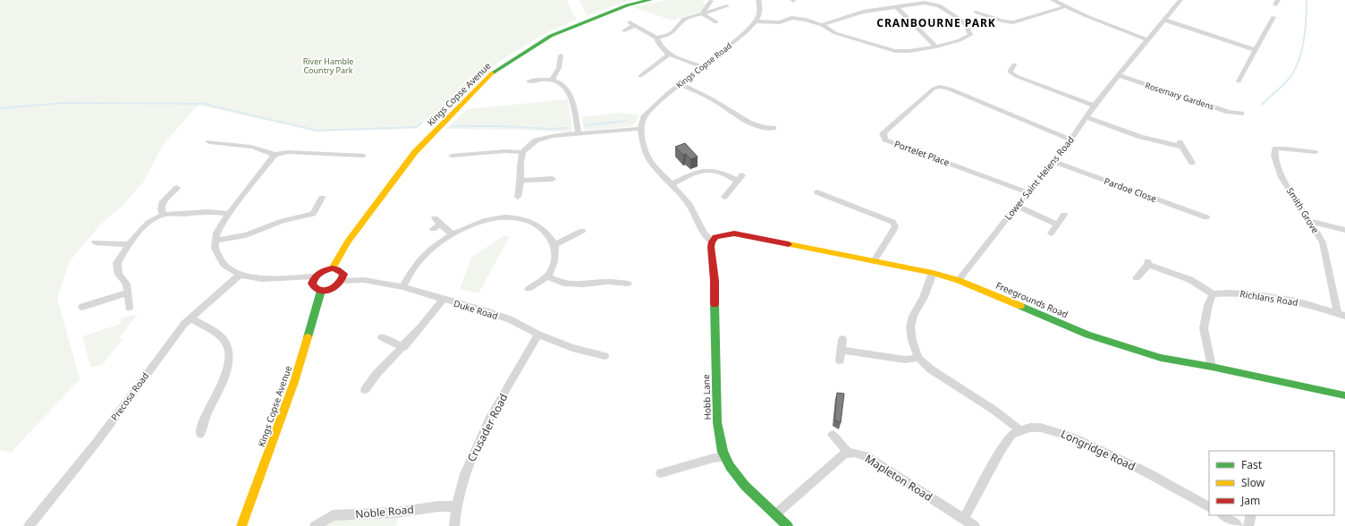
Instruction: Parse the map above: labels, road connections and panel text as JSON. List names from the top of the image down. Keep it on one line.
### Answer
{"streets":{"street":["Kings Copse Road","Kings Copse Avenue","Rosemary Gardens","Portelet Place","Lower Saint Helens Road","Pardoe Close","Smith Grove","Richlans Road","Freegrounds Road","Duke Road","Precosa Road","Hobb Lane","Crusader Road","Longridge Road","Mapleton Road","Noble Road"]},"crossings":[["Kings Copse Avenue","Duke Road"],["Rosemary Gardens","Lower Saint Helens Road"],["Portelet Place","Lower Saint Helens Road"],["Lower Saint Helens Road","Pardoe Close"],["Lower Saint Helens Road","Freegrounds Road"],["Smith Grove","Richlans Road"],["Freegrounds Road","Hobb Lane"],["Duke Road","Crusader Road"],["Crusader Road","Noble Road"]],"districts":["CRANBOURNE PARK"],"parks":["River Hamble Country Park"],"legend":["Fast","Slow","Jam"]}
